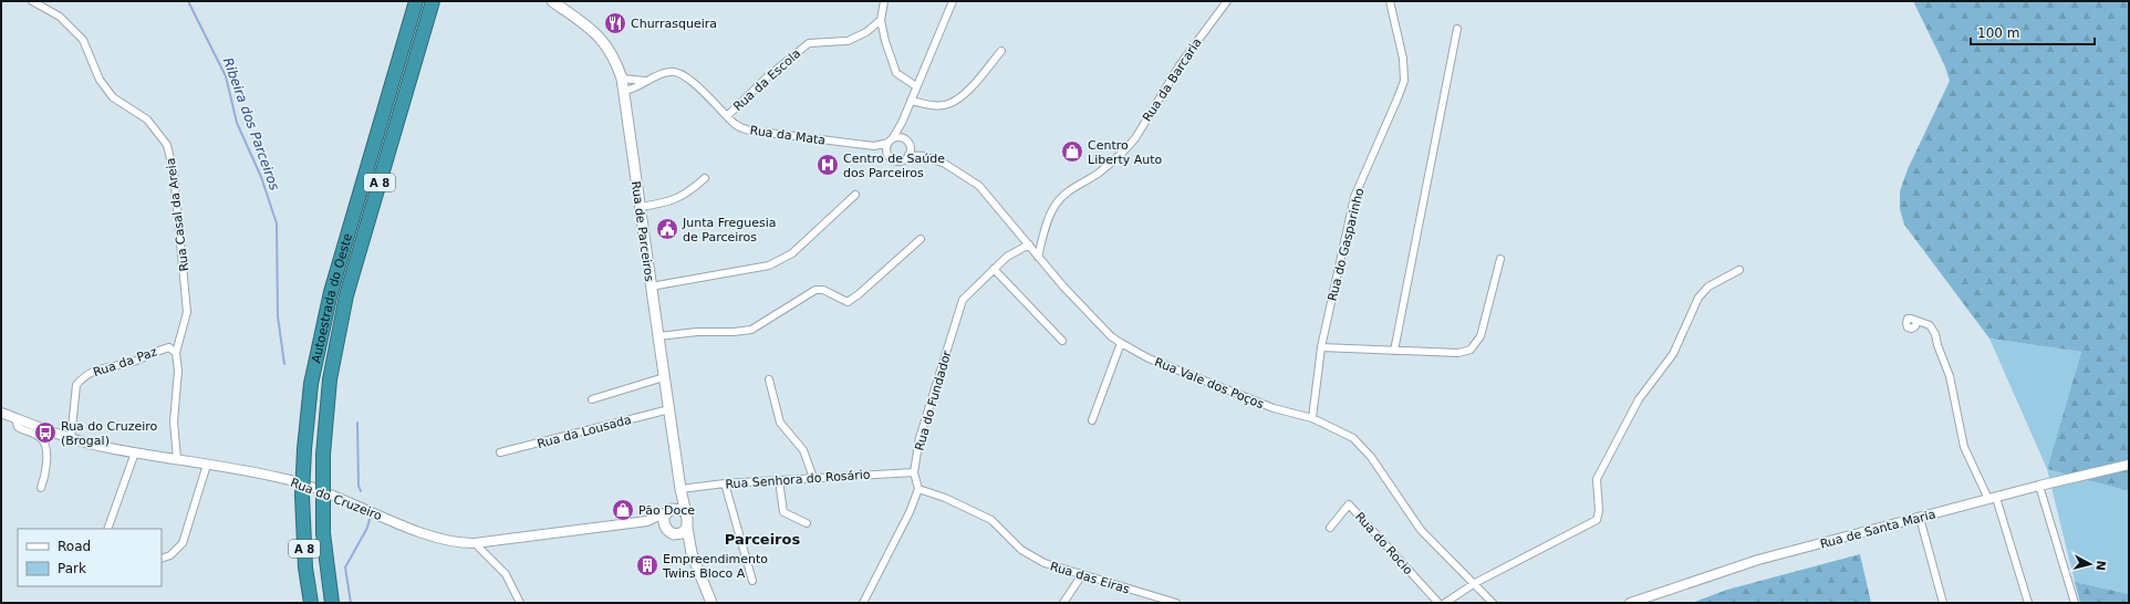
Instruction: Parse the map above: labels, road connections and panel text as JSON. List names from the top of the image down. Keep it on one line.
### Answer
{"streets":{"highway":["A 8","Autoestrada do Oeste"],"main road":["Rua de Parceiros"],"street":["Rua da Escola","Rua da Barcaria","Rua da Mata","Rua Casal da Areia","Rua do Gasparinho","Rua da Paz","Rua Vale dos Poços","Rua do Fundador","Rua da Lousada","Rua Senhora do Rosário","Rua do Cruzeiro","Rua de Santa Maria","Rua do Rocio","Rua das Eiras"]},"crossings":[["Rua da Escola","Rua da Mata"],["Rua da Barcaria","Rua Vale dos Poços"],["Rua da Mata","Rua de Parceiros"],["Rua da Mata","Rua Vale dos Poços"],["Rua Casal da Areia","Rua da Paz"],["Rua Casal da Areia","Rua do Cruzeiro"],["Rua de Parceiros","Rua da Lousada"],["Rua de Parceiros","Rua Senhora do Rosário"],["Rua de Parceiros","Rua do Cruzeiro"],["Rua do Gasparinho","Rua Vale dos Poços"],["Rua da Paz","Rua do Cruzeiro"],["Rua Vale dos Poços","Rua do Fundador"],["Rua do Fundador","Rua Senhora do Rosário"],["Rua do Fundador","Rua das Eiras"]],"districts":["Parceiros"],"water":["Ribeira dos Parceiros"],"places":{"restaurant":["Churrasqueira"],"shop":["Centro Liberty Auto","Pão Doce"],"hospital":["Centro de Saúde dos Parceiros"],"public building":["Junta Freguesia de Parceiros"],"bus stop":["Rua do Cruzeiro (Brogal)"],"building":["Empreendimento Twins Bloco A"]},"legend":["Road","Park"],"scale_bar":"100 m","north":"right"}
